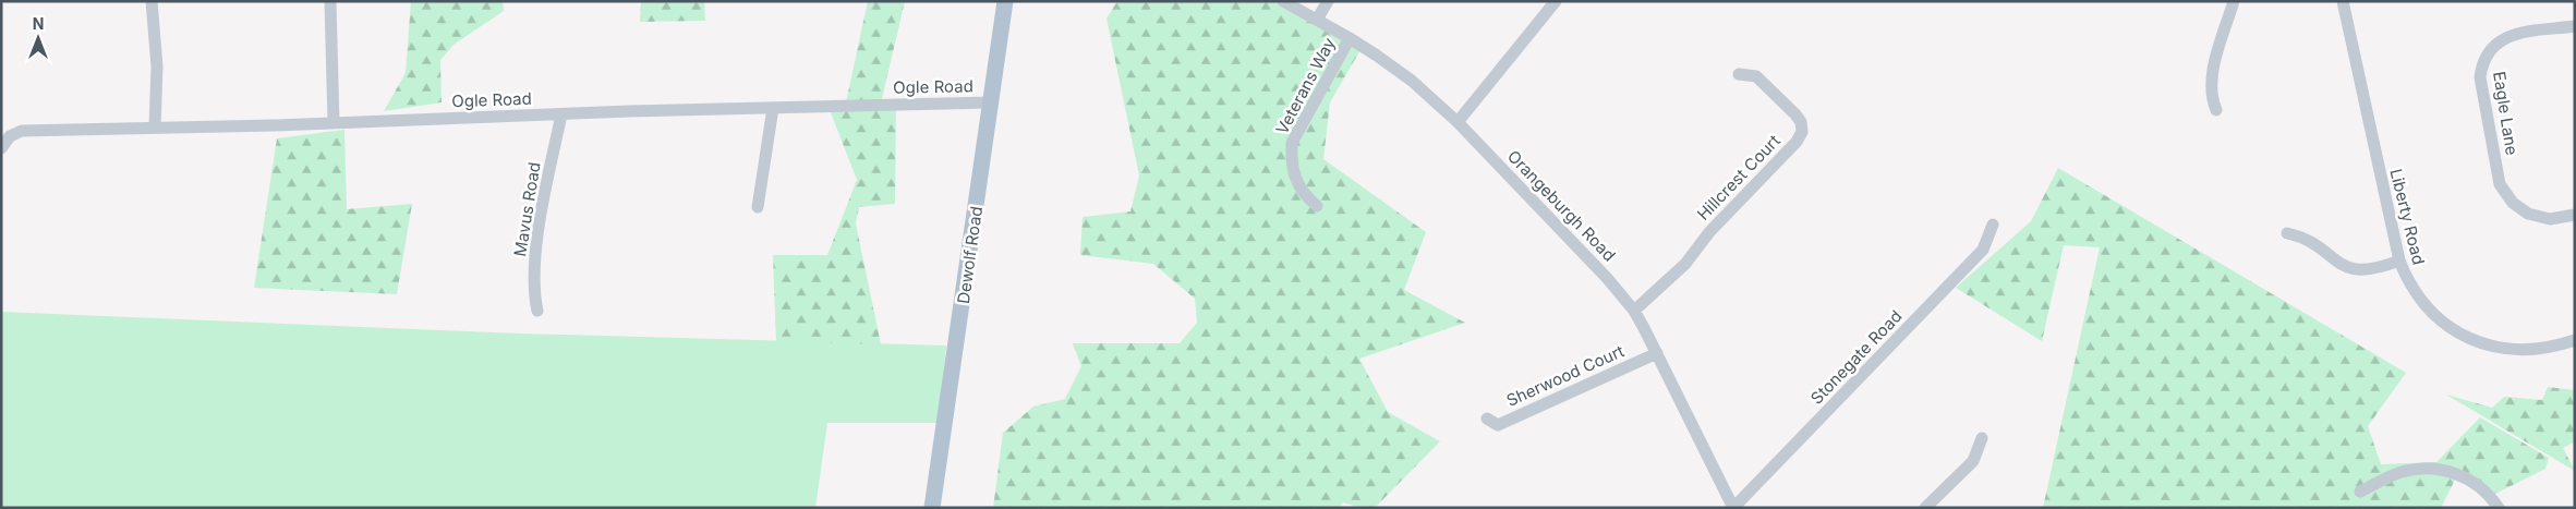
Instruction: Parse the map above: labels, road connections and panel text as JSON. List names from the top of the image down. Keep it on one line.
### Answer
{"streets":{"main road":["Dewolf Road"],"street":["Veterans Way","Ogle Road","Eagle Lane","Hillcrest Court","Orangeburgh Road","Mavus Road","Liberty Road","Stonegate Road","Sherwood Court"]},"crossings":[["Veterans Way","Orangeburgh Road"],["Ogle Road","Mavus Road"],["Ogle Road","Dewolf Road"],["Hillcrest Court","Orangeburgh Road"],["Orangeburgh Road","Stonegate Road"],["Orangeburgh Road","Sherwood Court"]],"north":"top"}
